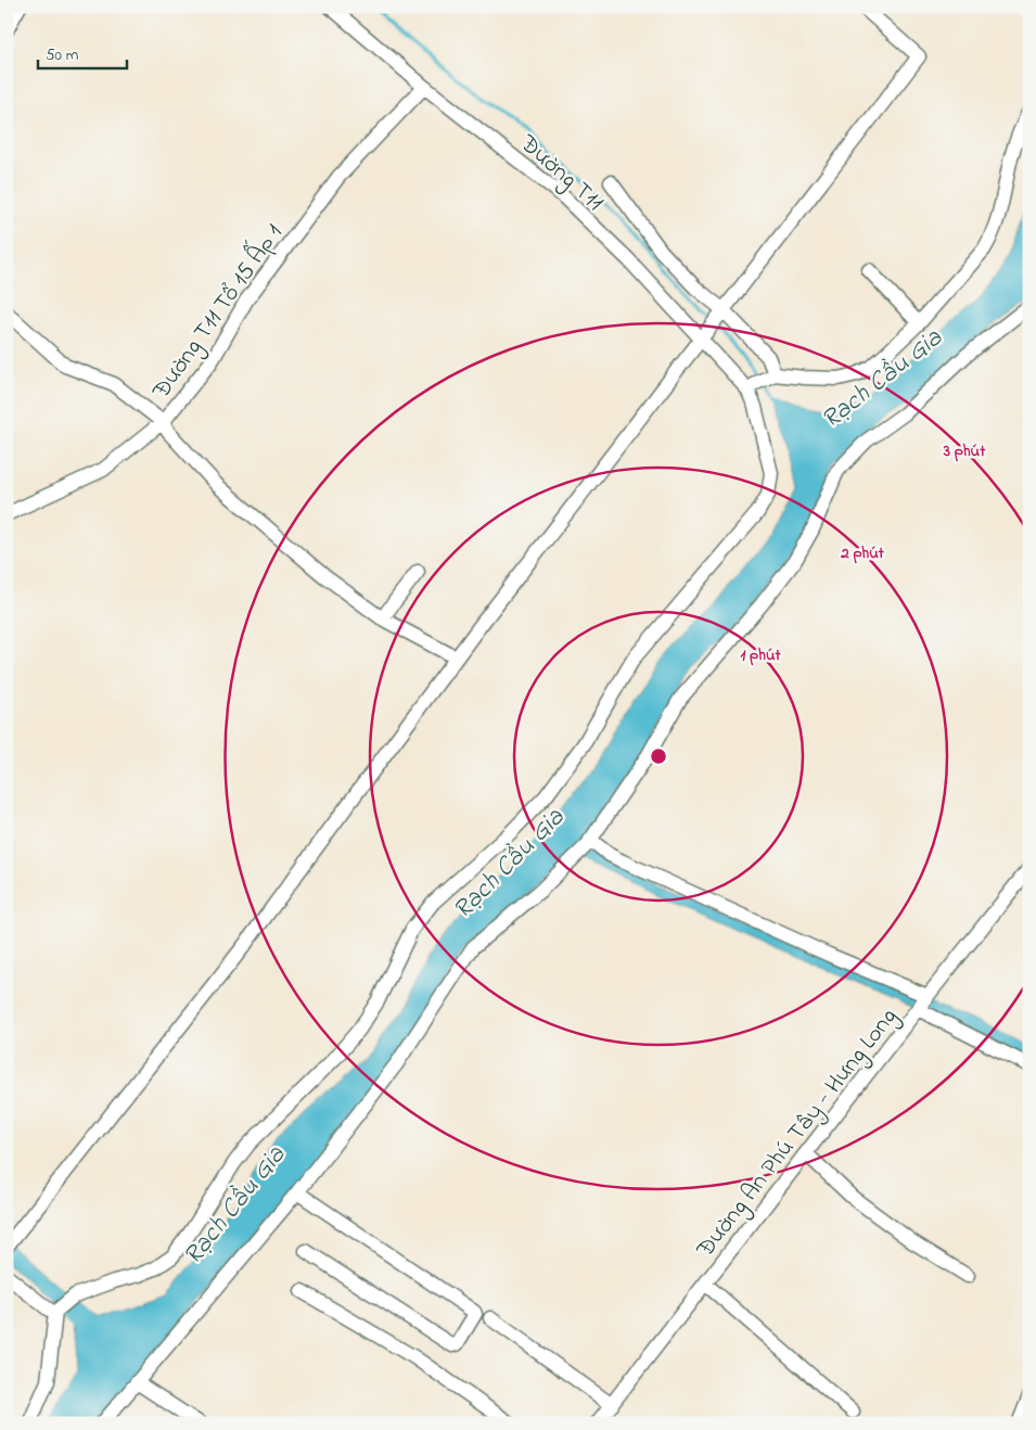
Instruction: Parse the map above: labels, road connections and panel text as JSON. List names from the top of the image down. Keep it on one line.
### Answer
{"streets":{"street":["Đường T11","Đường T11 Tổ 15 Ấp 1","Đường An Phú Tây - Hưng Long"]},"crossings":[["Đường T11","Đường T11 Tổ 15 Ấp 1"]],"water":["Rạch Cầu Gia"],"scale_bar":"50 m","rings":["3 phút","2 phút","1 phút"]}
